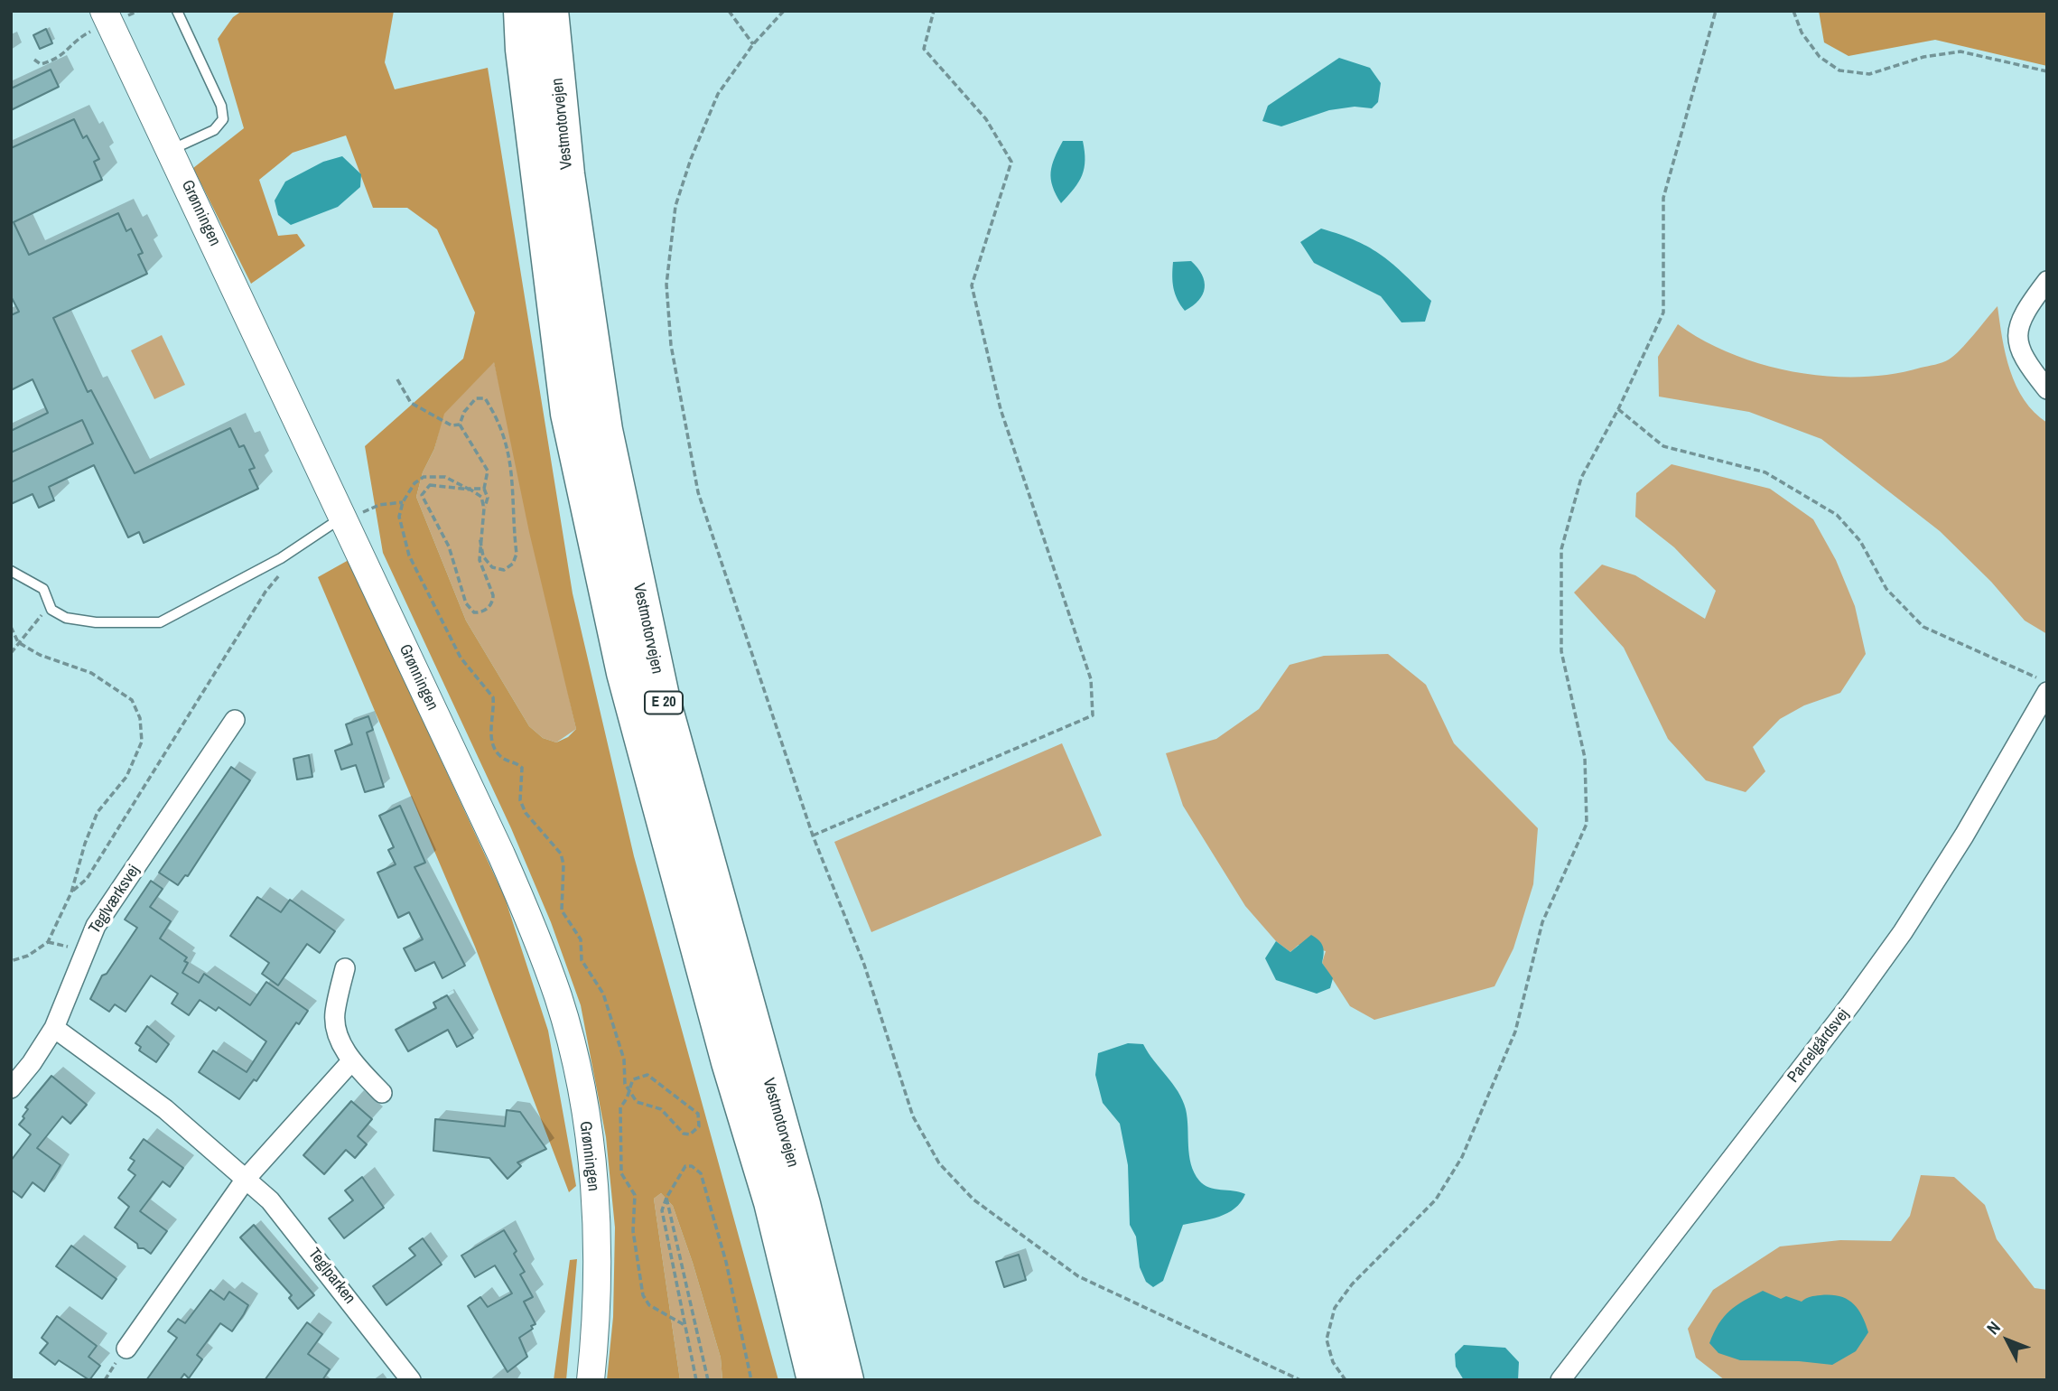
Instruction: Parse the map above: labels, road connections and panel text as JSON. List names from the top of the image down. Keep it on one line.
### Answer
{"streets":{"highway":["Vestmotorvejen","E 20"],"main road":["Grønningen"],"street":["Teglværksvej","Parcelgårdsvej","Teglparken"]},"crossings":[["Teglværksvej","Teglparken"]],"north":"top left"}
